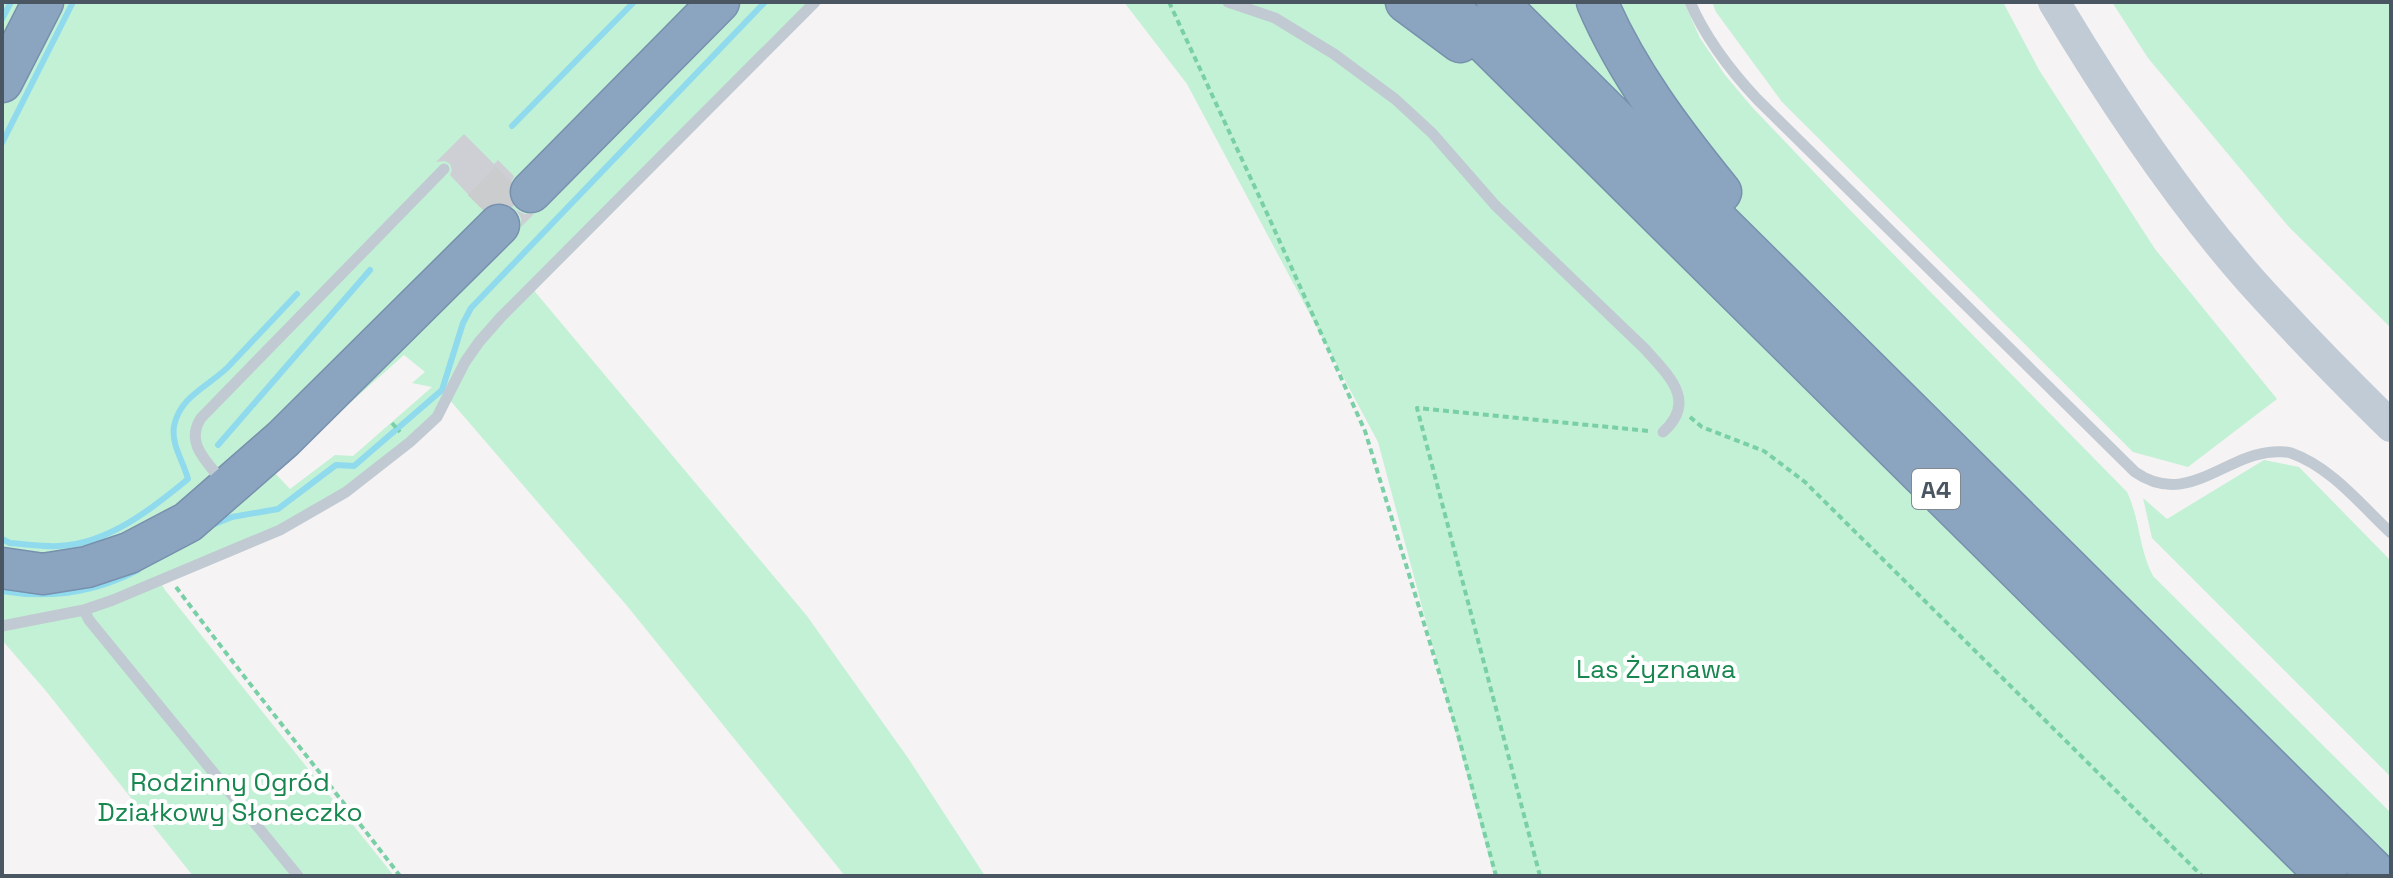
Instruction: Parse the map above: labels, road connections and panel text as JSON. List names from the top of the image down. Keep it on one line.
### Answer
{"streets":{"highway":["A4"]},"parks":["Las Żyznawa","Rodzinny Ogród Działkowy Słoneczko"]}
